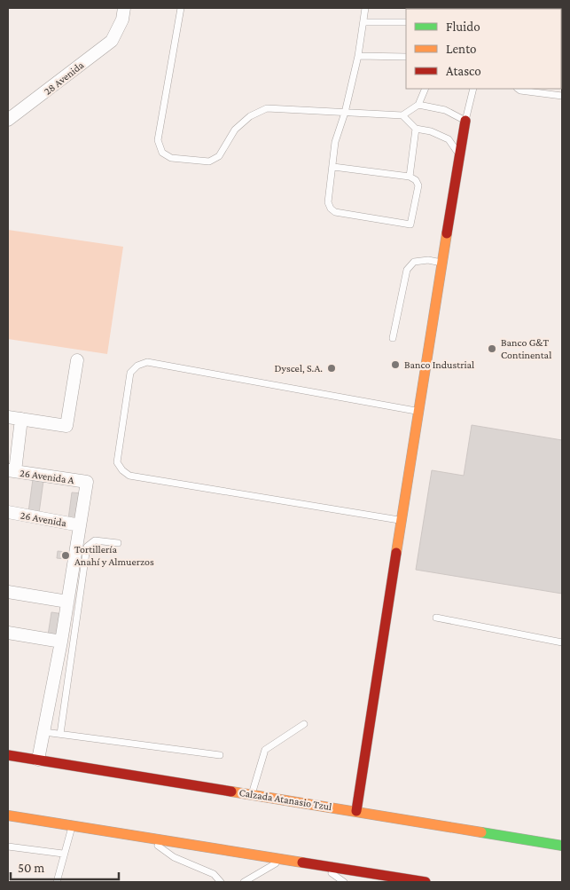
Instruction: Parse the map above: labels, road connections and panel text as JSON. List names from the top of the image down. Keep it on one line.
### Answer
{"streets":{"main road":["Calzada Atanasio Tzul"],"street":["28 Avenida","26 Avenida A","26 Avenida"]},"crossings":[["26 Avenida A","26 Avenida"]],"places":["Banco G&T Continental","Banco Industrial","Dyscel, S.A.","Tortillería Anahí y Almuerzos"],"legend":["Fluido","Lento","Atasco"],"scale_bar":"50 m"}
